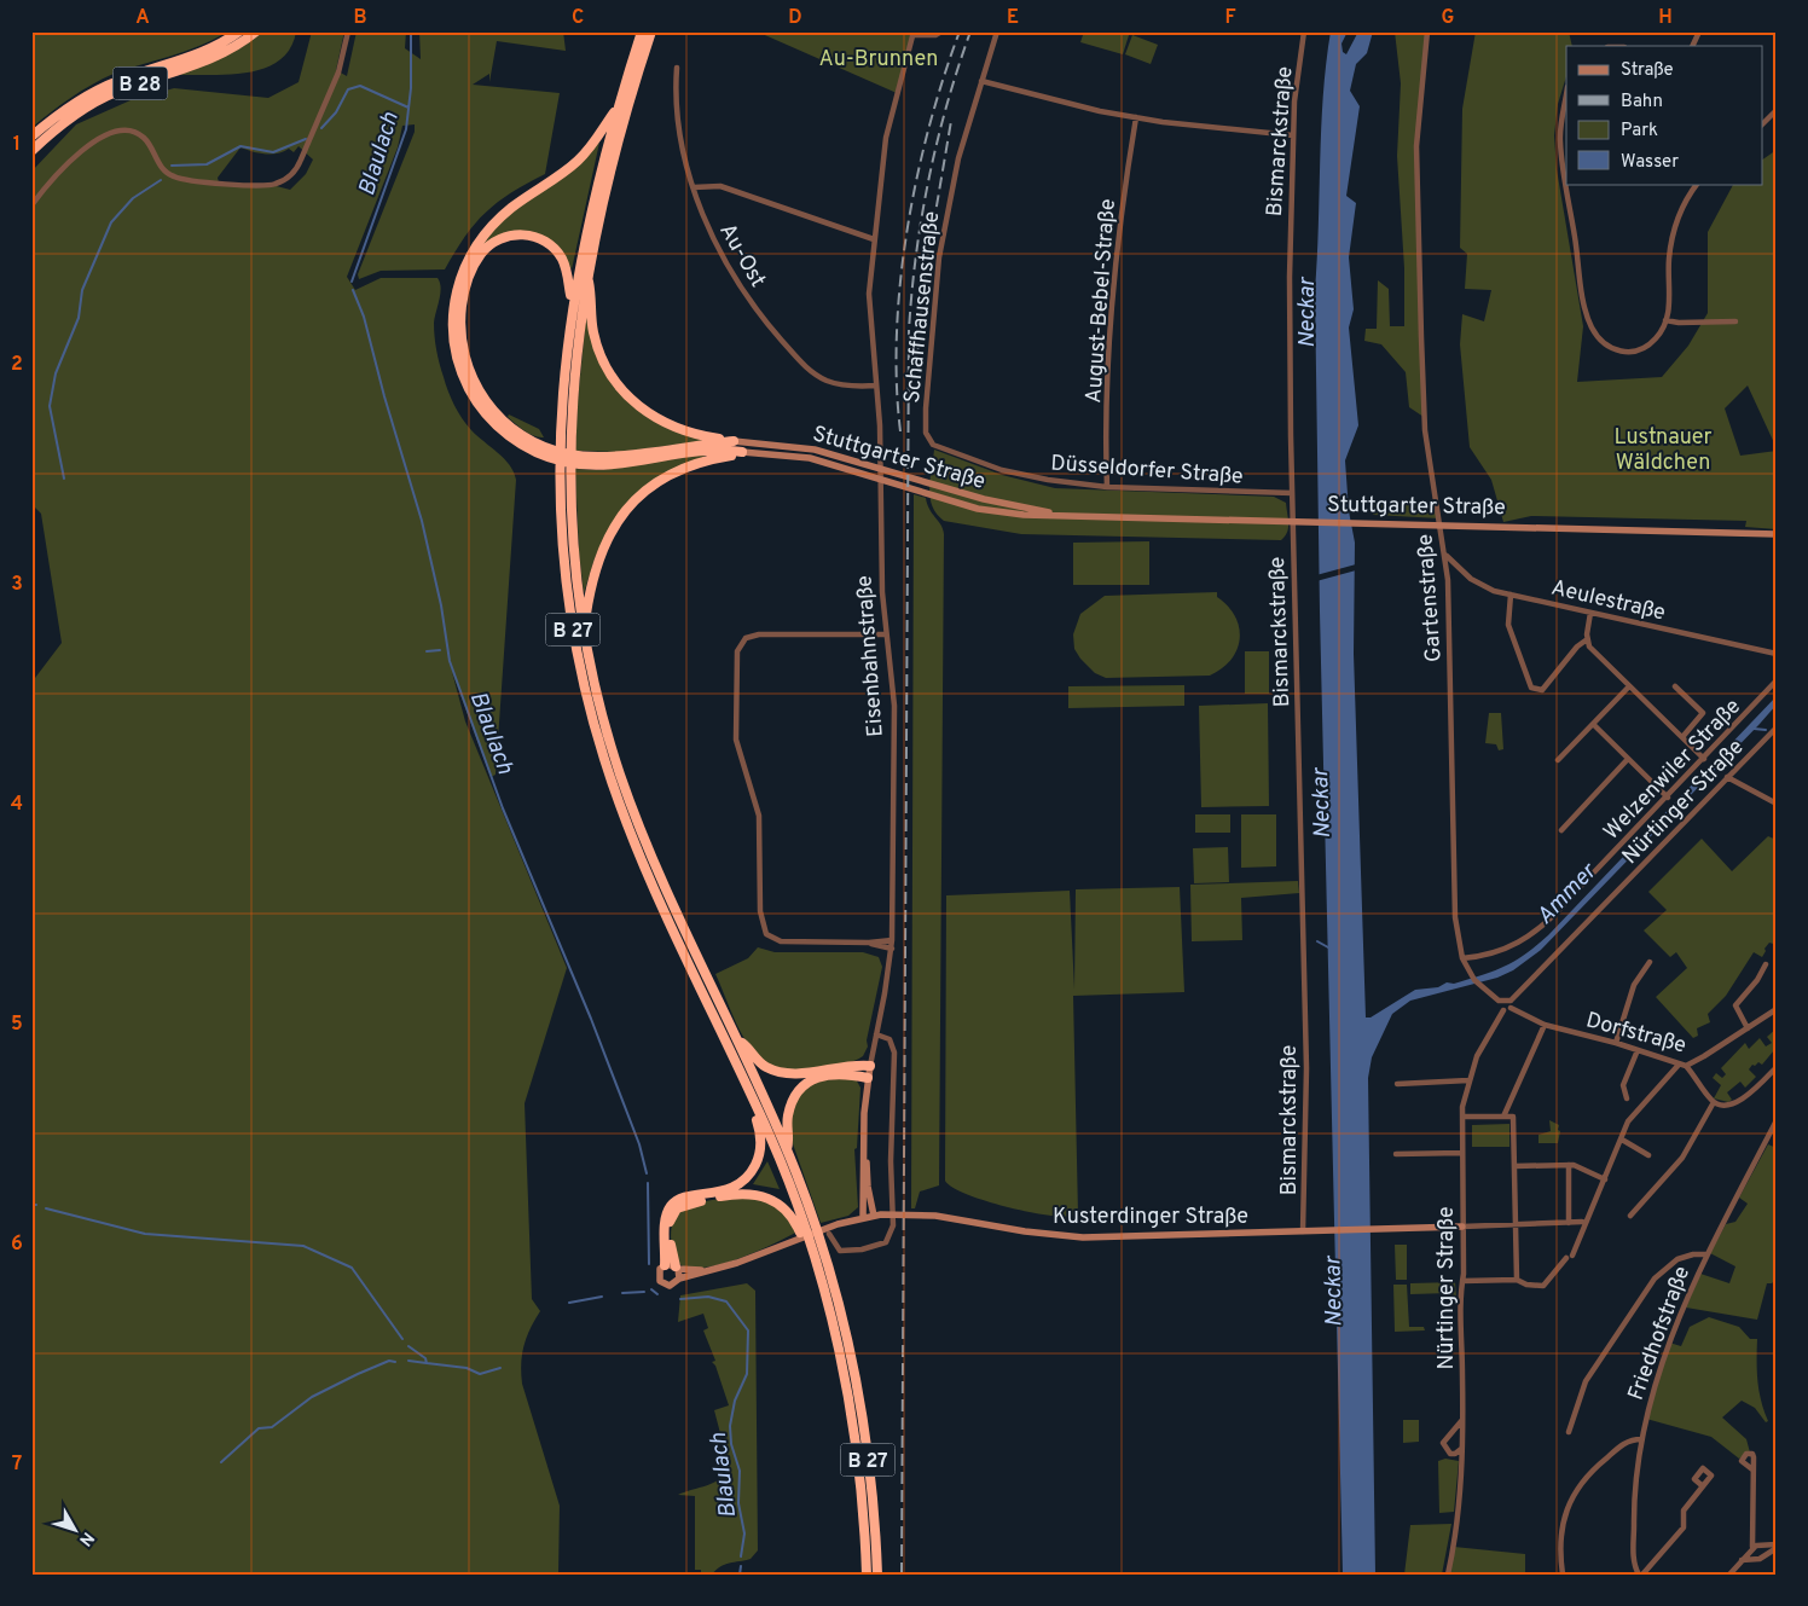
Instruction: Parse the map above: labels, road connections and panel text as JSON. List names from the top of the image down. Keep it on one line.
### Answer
{"streets":{"highway":["B 28","B 27"],"main road":["Stuttgarter Straße","Eisenbahnstraße","Kusterdinger Straße"],"street":["Bismarckstraße","Au-Ost","August-Bebel-Straße","Schaffhausenstraße","Düsseldorfer Straße","Gartenstraße","Aeulestraße","Welzenwiler Straße","Nürtinger Straße","Dorfstraße","Friedhofstraße"]},"crossings":[["Bismarckstraße","Düsseldorfer Straße"],["Bismarckstraße","Kusterdinger Straße"],["Au-Ost","Eisenbahnstraße"],["August-Bebel-Straße","Düsseldorfer Straße"],["Schaffhausenstraße","Düsseldorfer Straße"],["Gartenstraße","Aeulestraße"],["Gartenstraße","Welzenwiler Straße"],["Eisenbahnstraße","Kusterdinger Straße"],["Nürtinger Straße","Dorfstraße"],["Nürtinger Straße","Kusterdinger Straße"]],"water":["Blaulach","Neckar","Ammer"],"parks":["Au-Brunnen","Lustnauer Wäldchen"],"legend":["Straße","Bahn","Park","Wasser"],"north":"bottom right","grid":{"columns":["A","B","C","D","E","F","G","H"],"rows":["1","2","3","4","5","6","7"]}}
